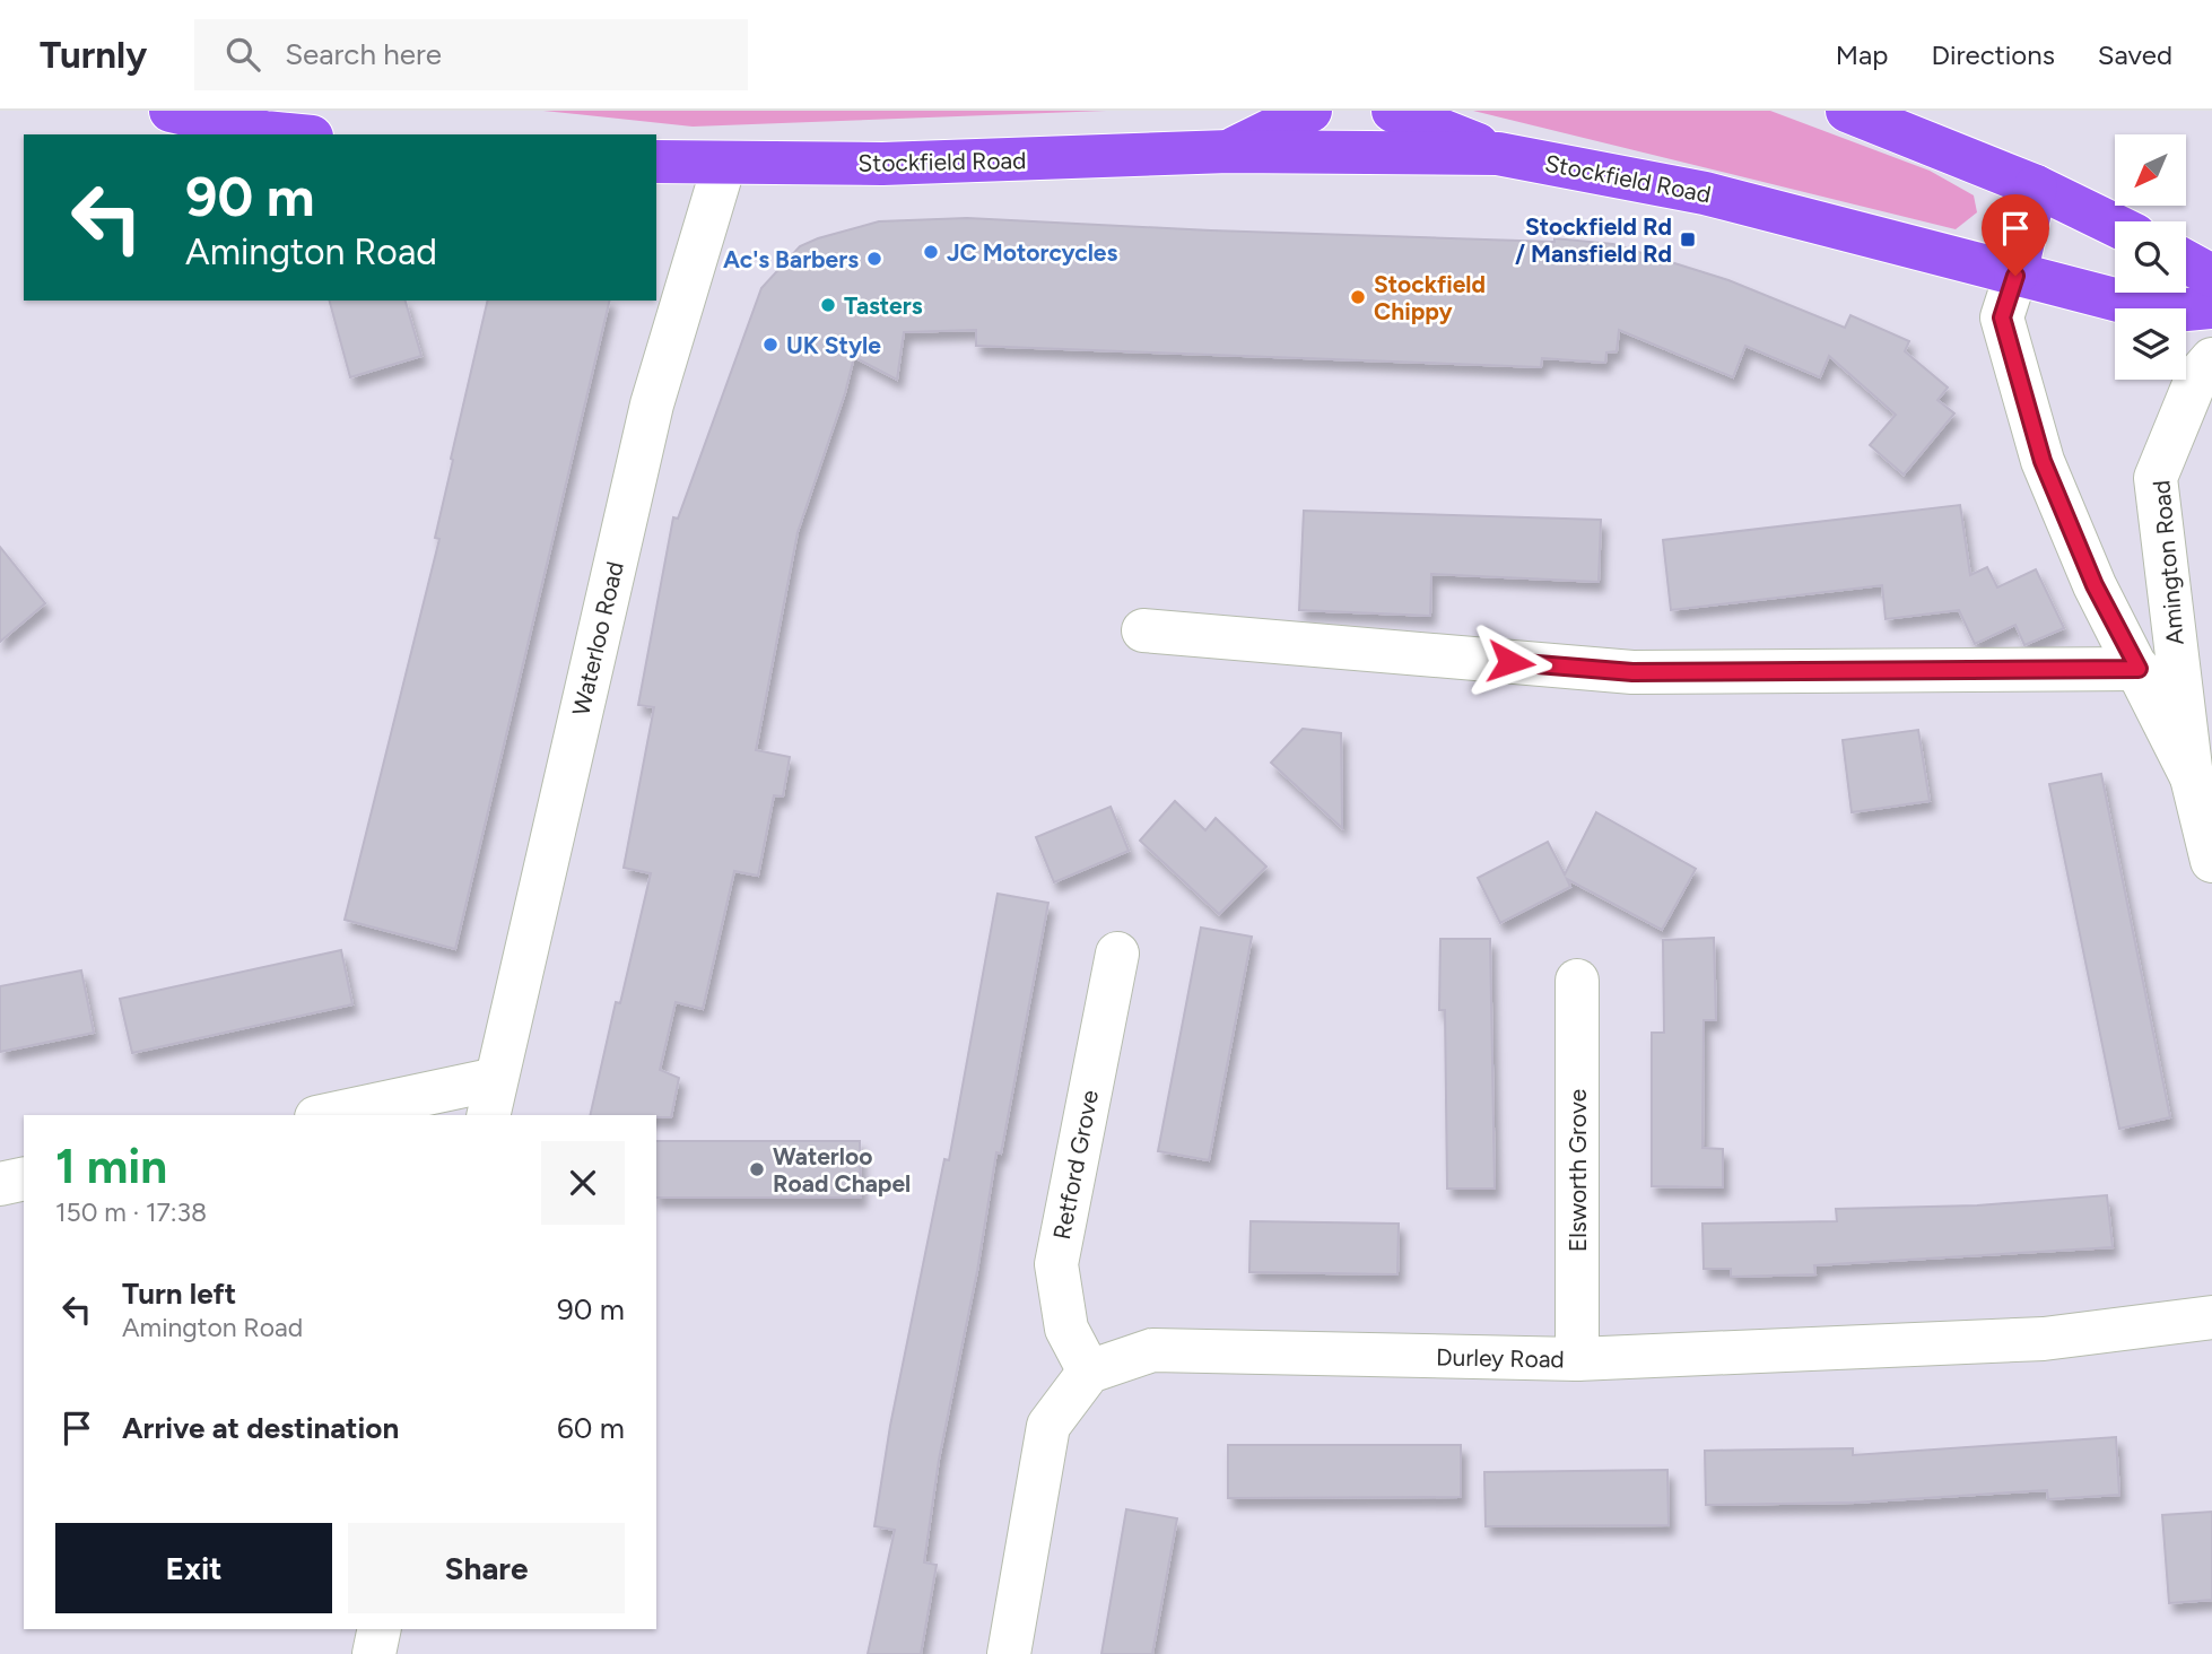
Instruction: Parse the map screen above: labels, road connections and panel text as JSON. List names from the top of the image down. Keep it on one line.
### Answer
{"streets":{"main road":["Stockfield Road"],"street":["Amington Road","Waterloo Road","Retford Grove","Elsworth Grove","Durley Road"]},"crossings":[["Stockfield Road","Amington Road"],["Stockfield Road","Waterloo Road"],["Retford Grove","Durley Road"],["Elsworth Grove","Durley Road"]],"places":{"transit":["Stockfield Rd / Mansfield Rd"],"other":["JC Motorcycles","Ac's Barbers","Stockfield Chippy","Tasters","UK Style","Waterloo Road Chapel"]},"north":"bottom left","page":{"header":"Turnly","search":"Search here","nav":["Map","Directions","Saved"],"turn":["90 m","Amington Road"],"heading":["1 min","150 m · 17:38"],"list":[{"name":"Turn left","note":"Amington Road","value":"90 m"},{"name":"Arrive at destination","value":"60 m"}],"buttons":["Exit","Share"]}}
